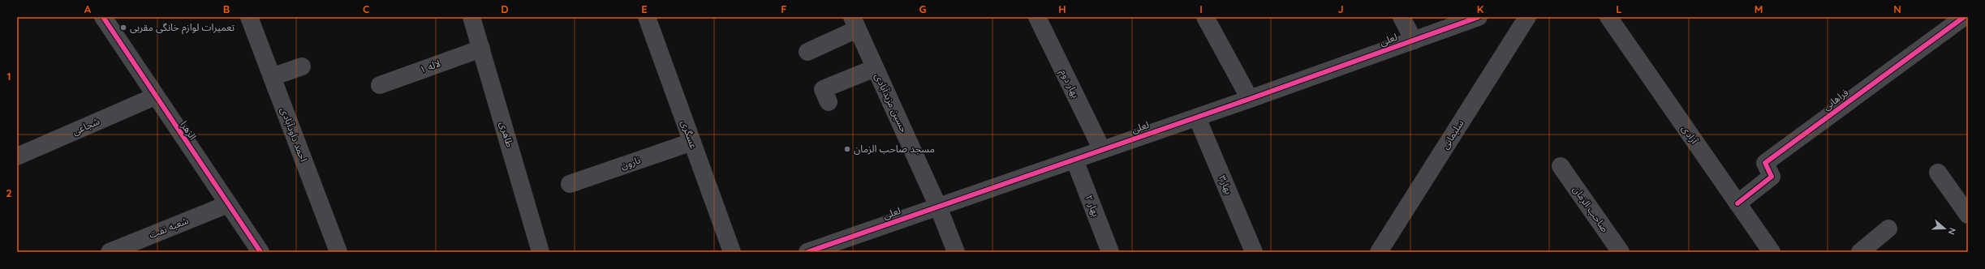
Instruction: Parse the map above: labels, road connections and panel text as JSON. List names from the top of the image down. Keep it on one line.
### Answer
{"streets":{"street":["لعلی","لاله ۱","بهار دوم","فراهانی","حسین مزیدآبادی","شجاعی","الزهرا","احمد داودآبادی","طاهری","عسگری","سلیمانی","آزادی","نارون","بهار۳","بهار ۲","صاحب الزمان","شعبه نفت"]},"crossings":[["لعلی","بهار دوم"],["لعلی","حسین مزیدآبادی"],["لعلی","بهار۳"],["لعلی","بهار ۲"],["لاله ۱","طاهری"],["فراهانی","آزادی"],["شجاعی","الزهرا"],["الزهرا","شعبه نفت"],["عسگری","نارون"]],"places":["تعمیرات لوازم خانگی مقربی","مسجد صاحب الزمان"],"north":"right","grid":{"columns":["A","B","C","D","E","F","G","H","I","J","K","L","M","N"],"rows":["1","2"]}}
